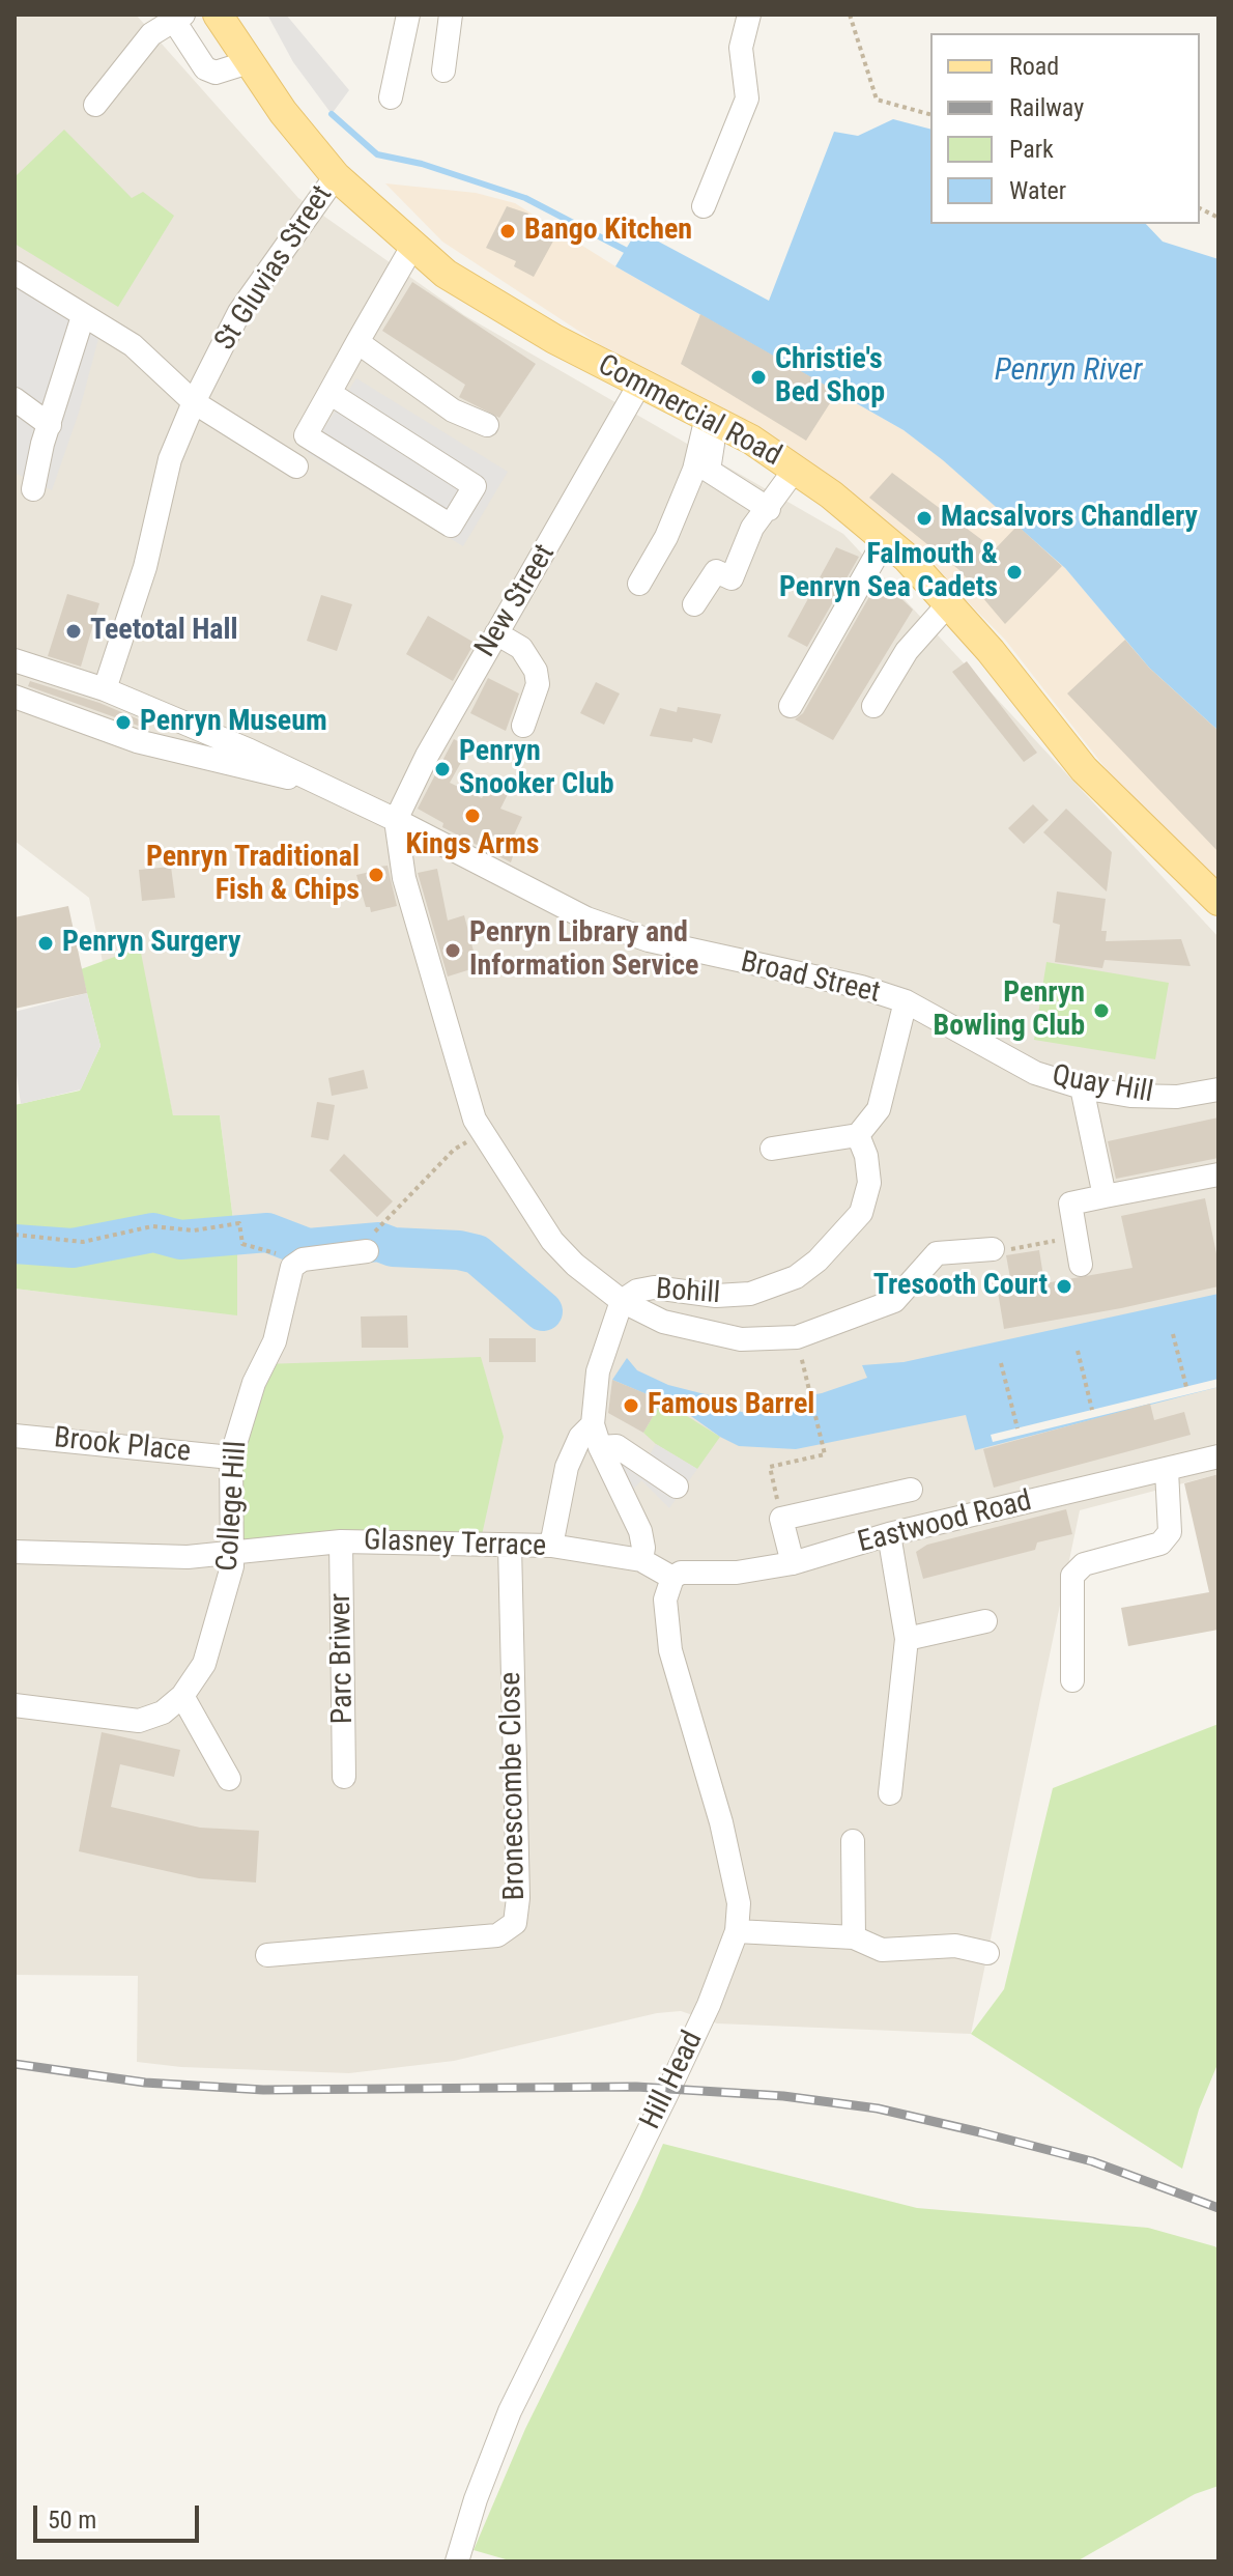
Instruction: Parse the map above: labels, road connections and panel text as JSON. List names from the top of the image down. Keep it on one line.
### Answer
{"streets":{"main road":["Commercial Road"],"street":["St Gluvias Street","New Street","Broad Street","Quay Hill","Bohill","Brook Place","College Hill","Eastwood Road","Glasney Terrace","Parc Briwer","Bronescombe Close","Hill Head"]},"crossings":[["St Gluvias Street","Commercial Road"],["Commercial Road","New Street"],["New Street","Broad Street"],["Broad Street","Quay Hill"],["Brook Place","College Hill"],["College Hill","Glasney Terrace"],["Eastwood Road","Glasney Terrace"],["Eastwood Road","Hill Head"],["Glasney Terrace","Parc Briwer"],["Glasney Terrace","Bronescombe Close"],["Glasney Terrace","Hill Head"]],"water":["Penryn River"],"places":["Bango Kitchen","Christie's Bed Shop","Macsalvors Chandlery","Falmouth & Penryn Sea Cadets","Teetotal Hall","Penryn Museum","Penryn Snooker Club","Kings Arms","Penryn Traditional Fish & Chips","Penryn Surgery","Penryn Library and Information Service","Penryn Bowling Club","Tresooth Court","Famous Barrel"],"legend":["Road","Railway","Park","Water"],"scale_bar":"50 m"}
